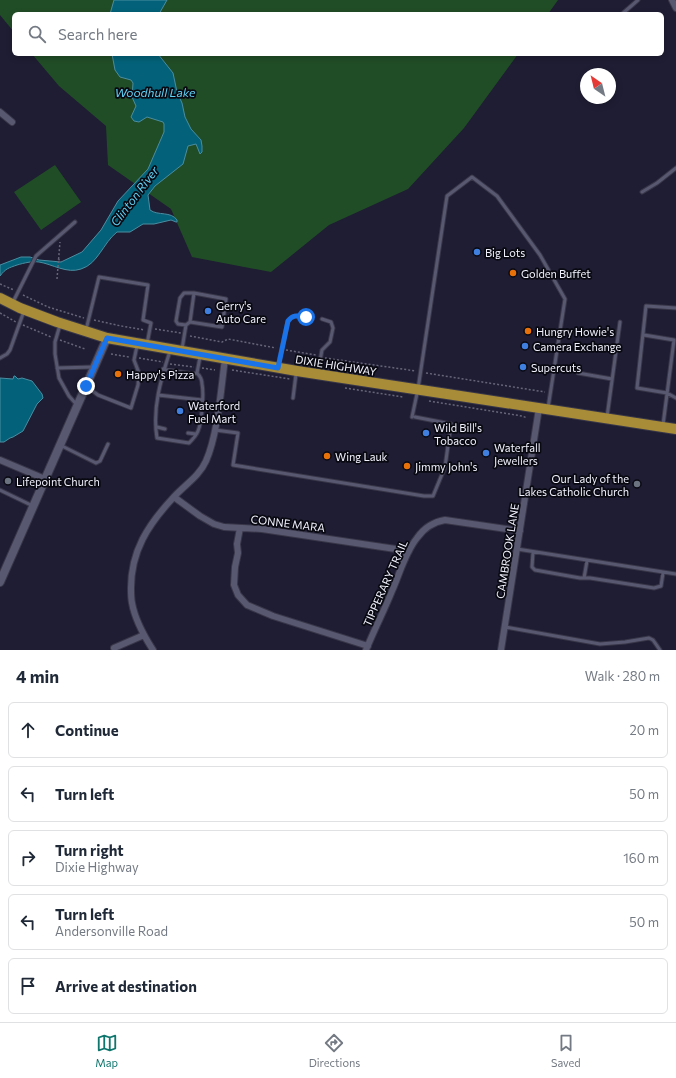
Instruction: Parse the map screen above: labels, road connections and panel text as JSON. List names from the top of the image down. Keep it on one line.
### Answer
{"streets":{"main road":["DIXIE HIGHWAY"],"street":["CONNE MARA","CAMBROOK LANE","TIPPERARY TRAIL"]},"crossings":[["DIXIE HIGHWAY","CAMBROOK LANE"],["CONNE MARA","TIPPERARY TRAIL"],["CAMBROOK LANE","TIPPERARY TRAIL"]],"water":["Woodhull Lake","Clinton River"],"places":["Big Lots","Golden Buffet","Gerry's Auto Care","Hungry Howie's","Camera Exchange","Supercuts","Happy's Pizza","Waterford Fuel Mart","Wild Bill's Tobacco","Waterfall Jewellers","Wing Lauk","Jimmy John's","Lifepoint Church","Our Lady of the Lakes Catholic Church"],"north":"top left","page":{"search":"Search here","heading":["4 min","Walk · 280 m"],"list":[["Continue","20 m"],["Turn left","50 m"],["Turn right","Dixie Highway","160 m"],["Turn left","Andersonville Road","50 m"],"Arrive at destination"],"nav":["Map","Directions","Saved"]}}
